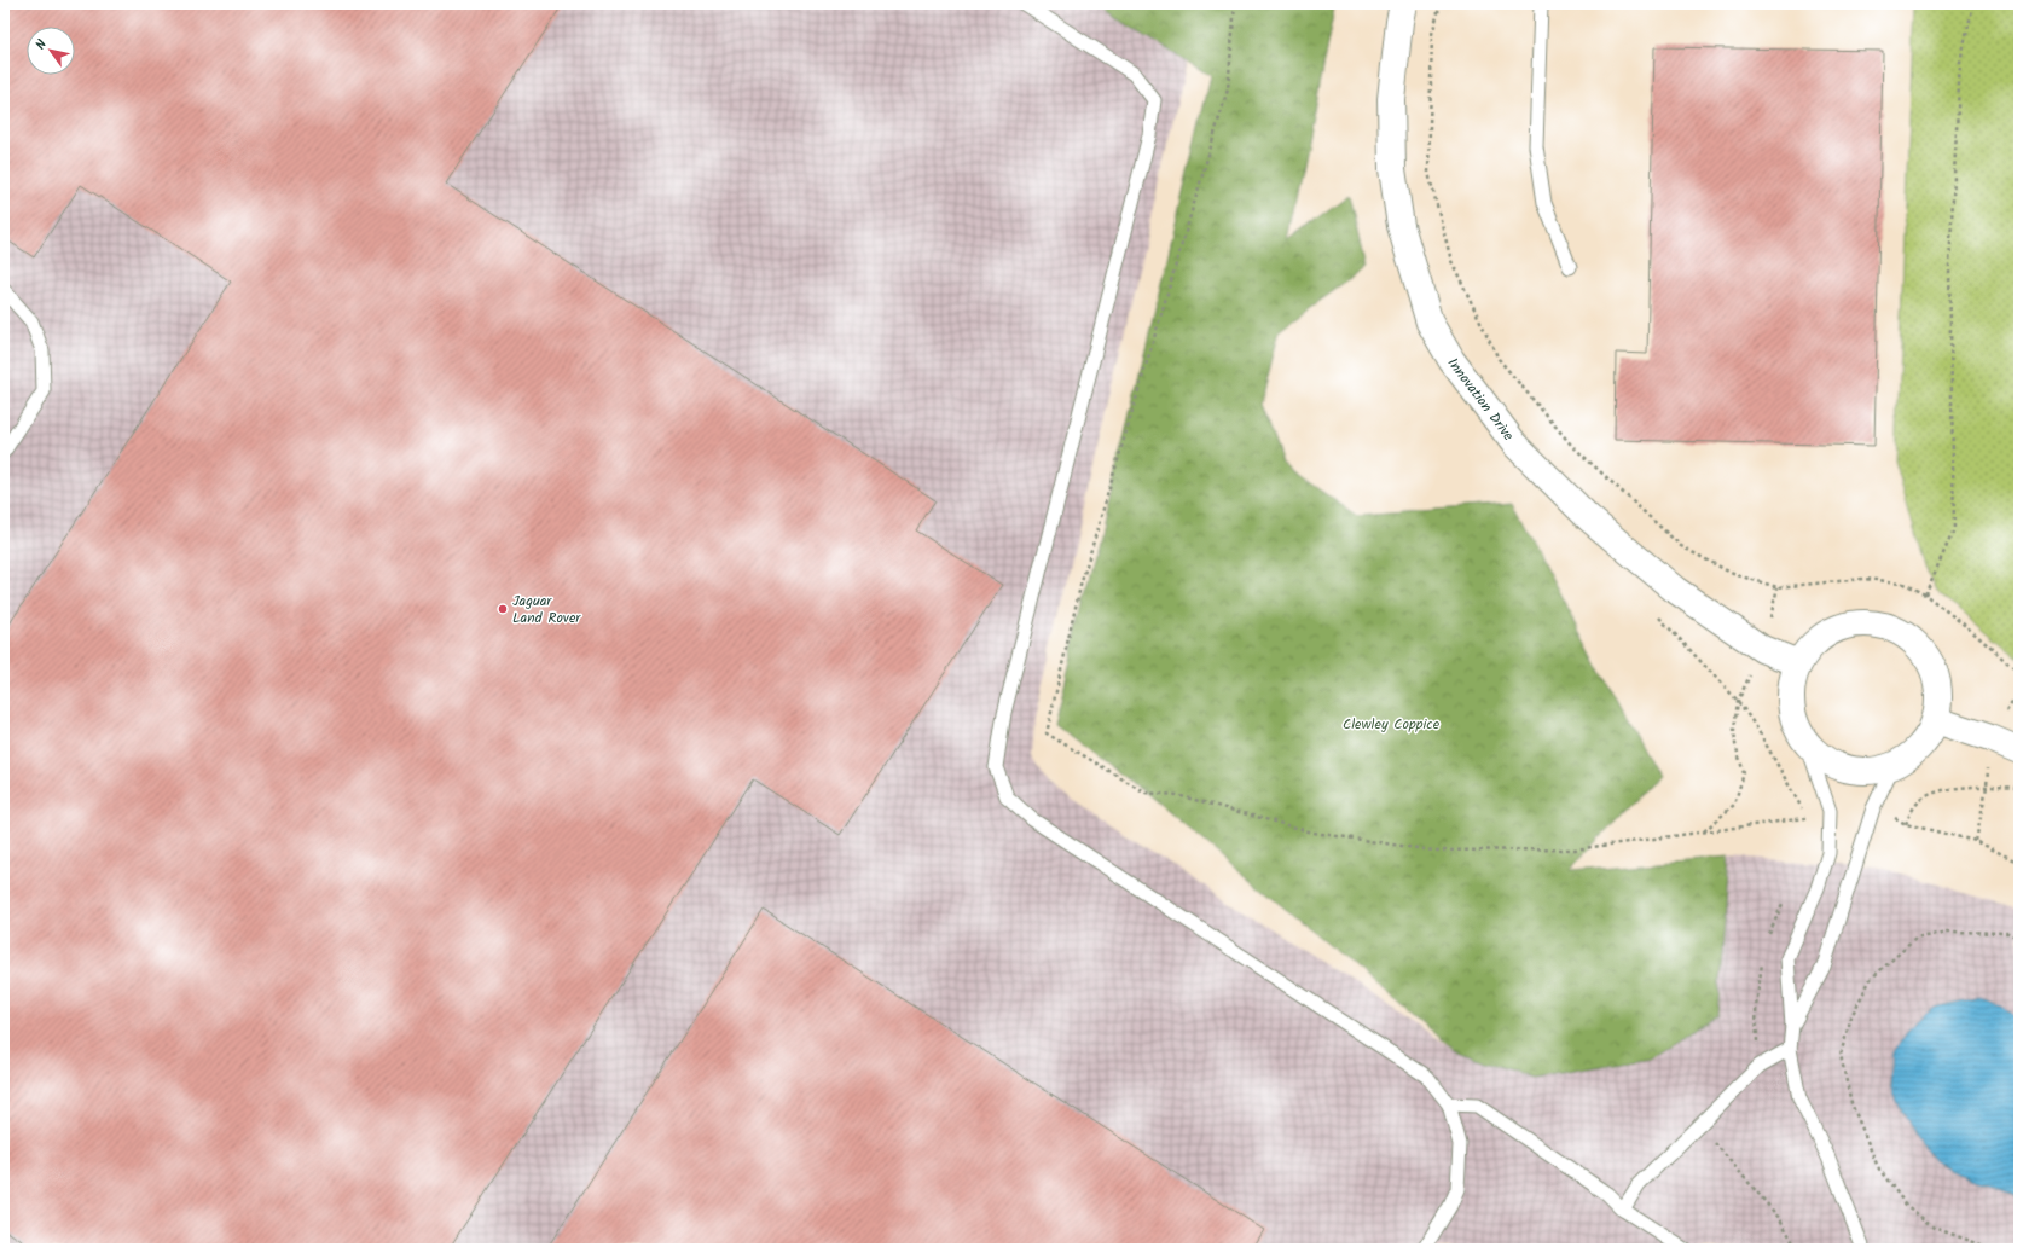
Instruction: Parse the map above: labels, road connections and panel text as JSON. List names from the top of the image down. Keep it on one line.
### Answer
{"streets":{"street":["Innovation Drive"]},"parks":["Clewley Coppice"],"places":["Jaguar Land Rover"],"north":"top left"}
